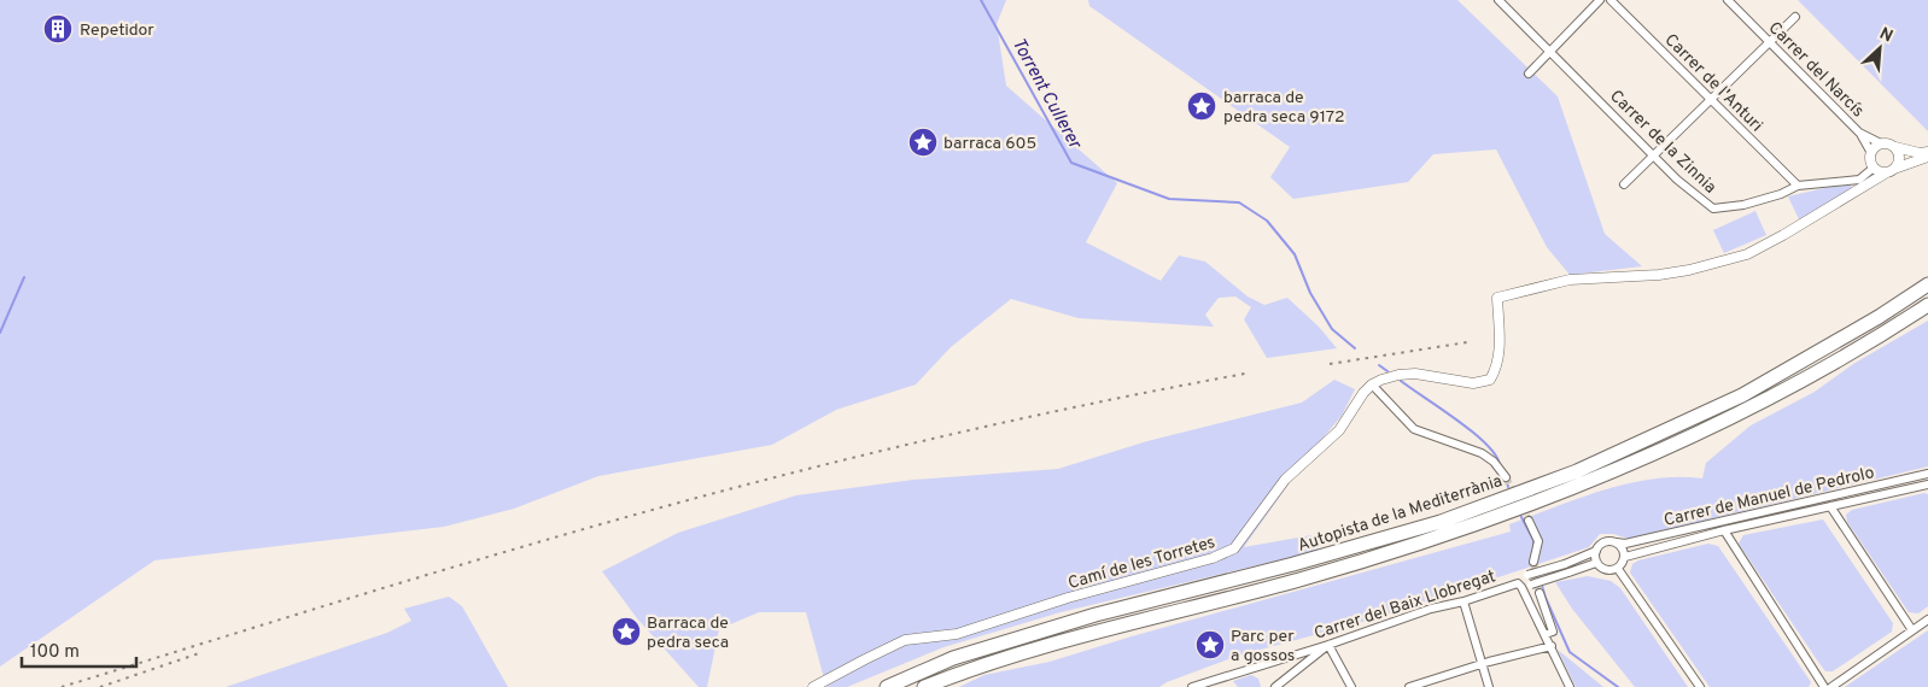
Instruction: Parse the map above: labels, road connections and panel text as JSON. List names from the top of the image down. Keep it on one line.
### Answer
{"streets":{"highway":["Autopista de la Mediterrània"],"street":["Carrer del Narcís","Carrer de l'Anturi","Carrer de la Zinnia","Carrer de Manuel de Pedrolo","Camí de les Torretes","Carrer del Baix Llobregat"]},"crossings":[["Carrer del Narcís","Carrer de la Zinnia"],["Carrer de l'Anturi","Carrer de la Zinnia"]],"water":["Torrent Cullerer"],"places":{"building":["Repetidor"],"place":["barraca de pedra seca 9172","barraca 605","Barraca de pedra seca","Parc per a gossos"]},"scale_bar":"100 m","north":"top right"}
